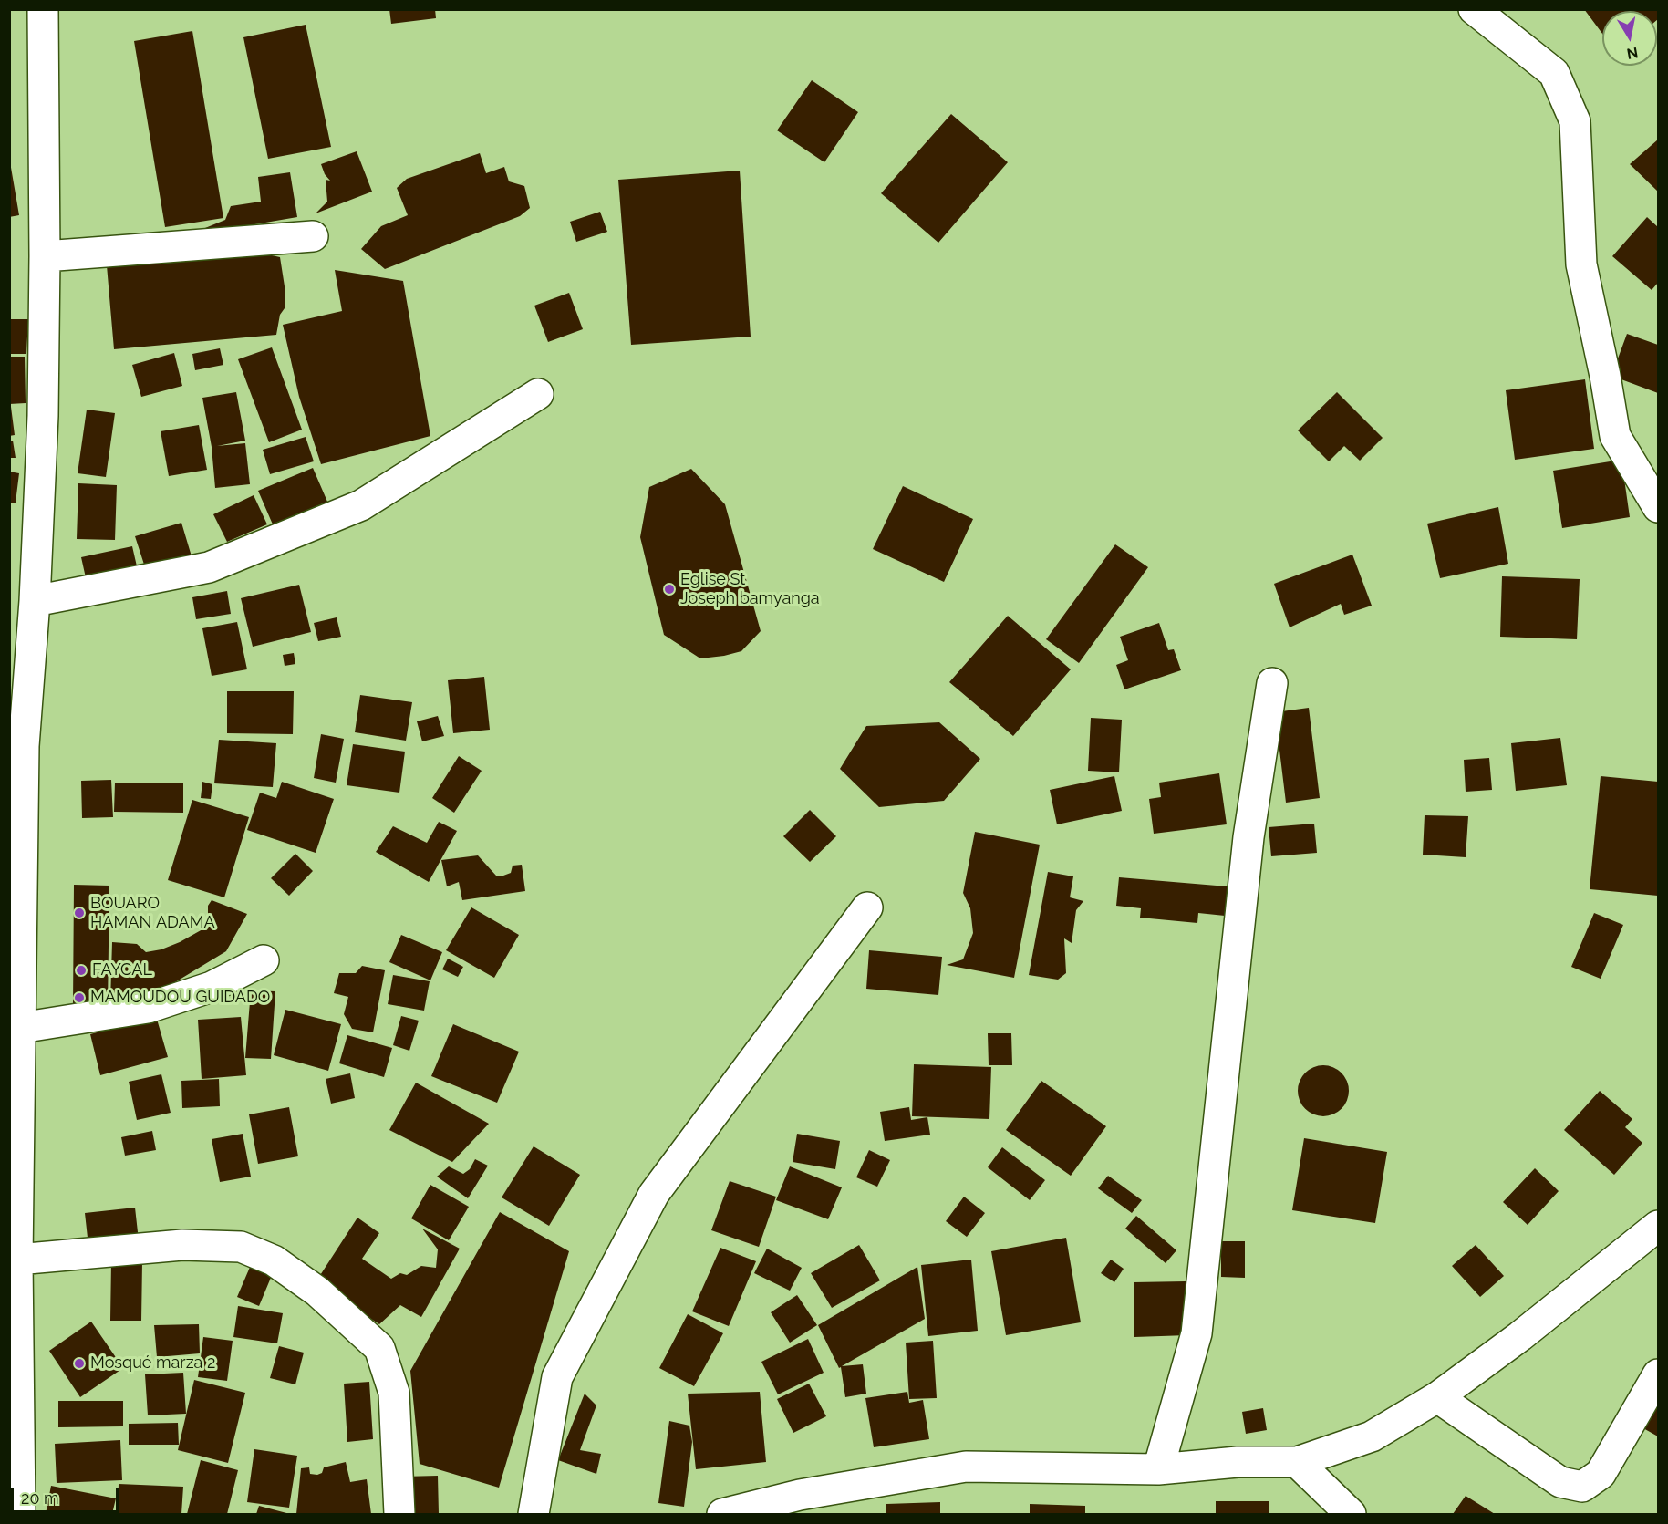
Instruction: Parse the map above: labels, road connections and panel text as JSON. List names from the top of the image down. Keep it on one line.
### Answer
{"places":["Eglise St Joseph bamyanga","BOUARO HAMAN ADAMA","FAYCAL","MAMOUDOU GUIDADO","Mosqué marza 2"],"scale_bar":"20 m","north":"bottom"}
